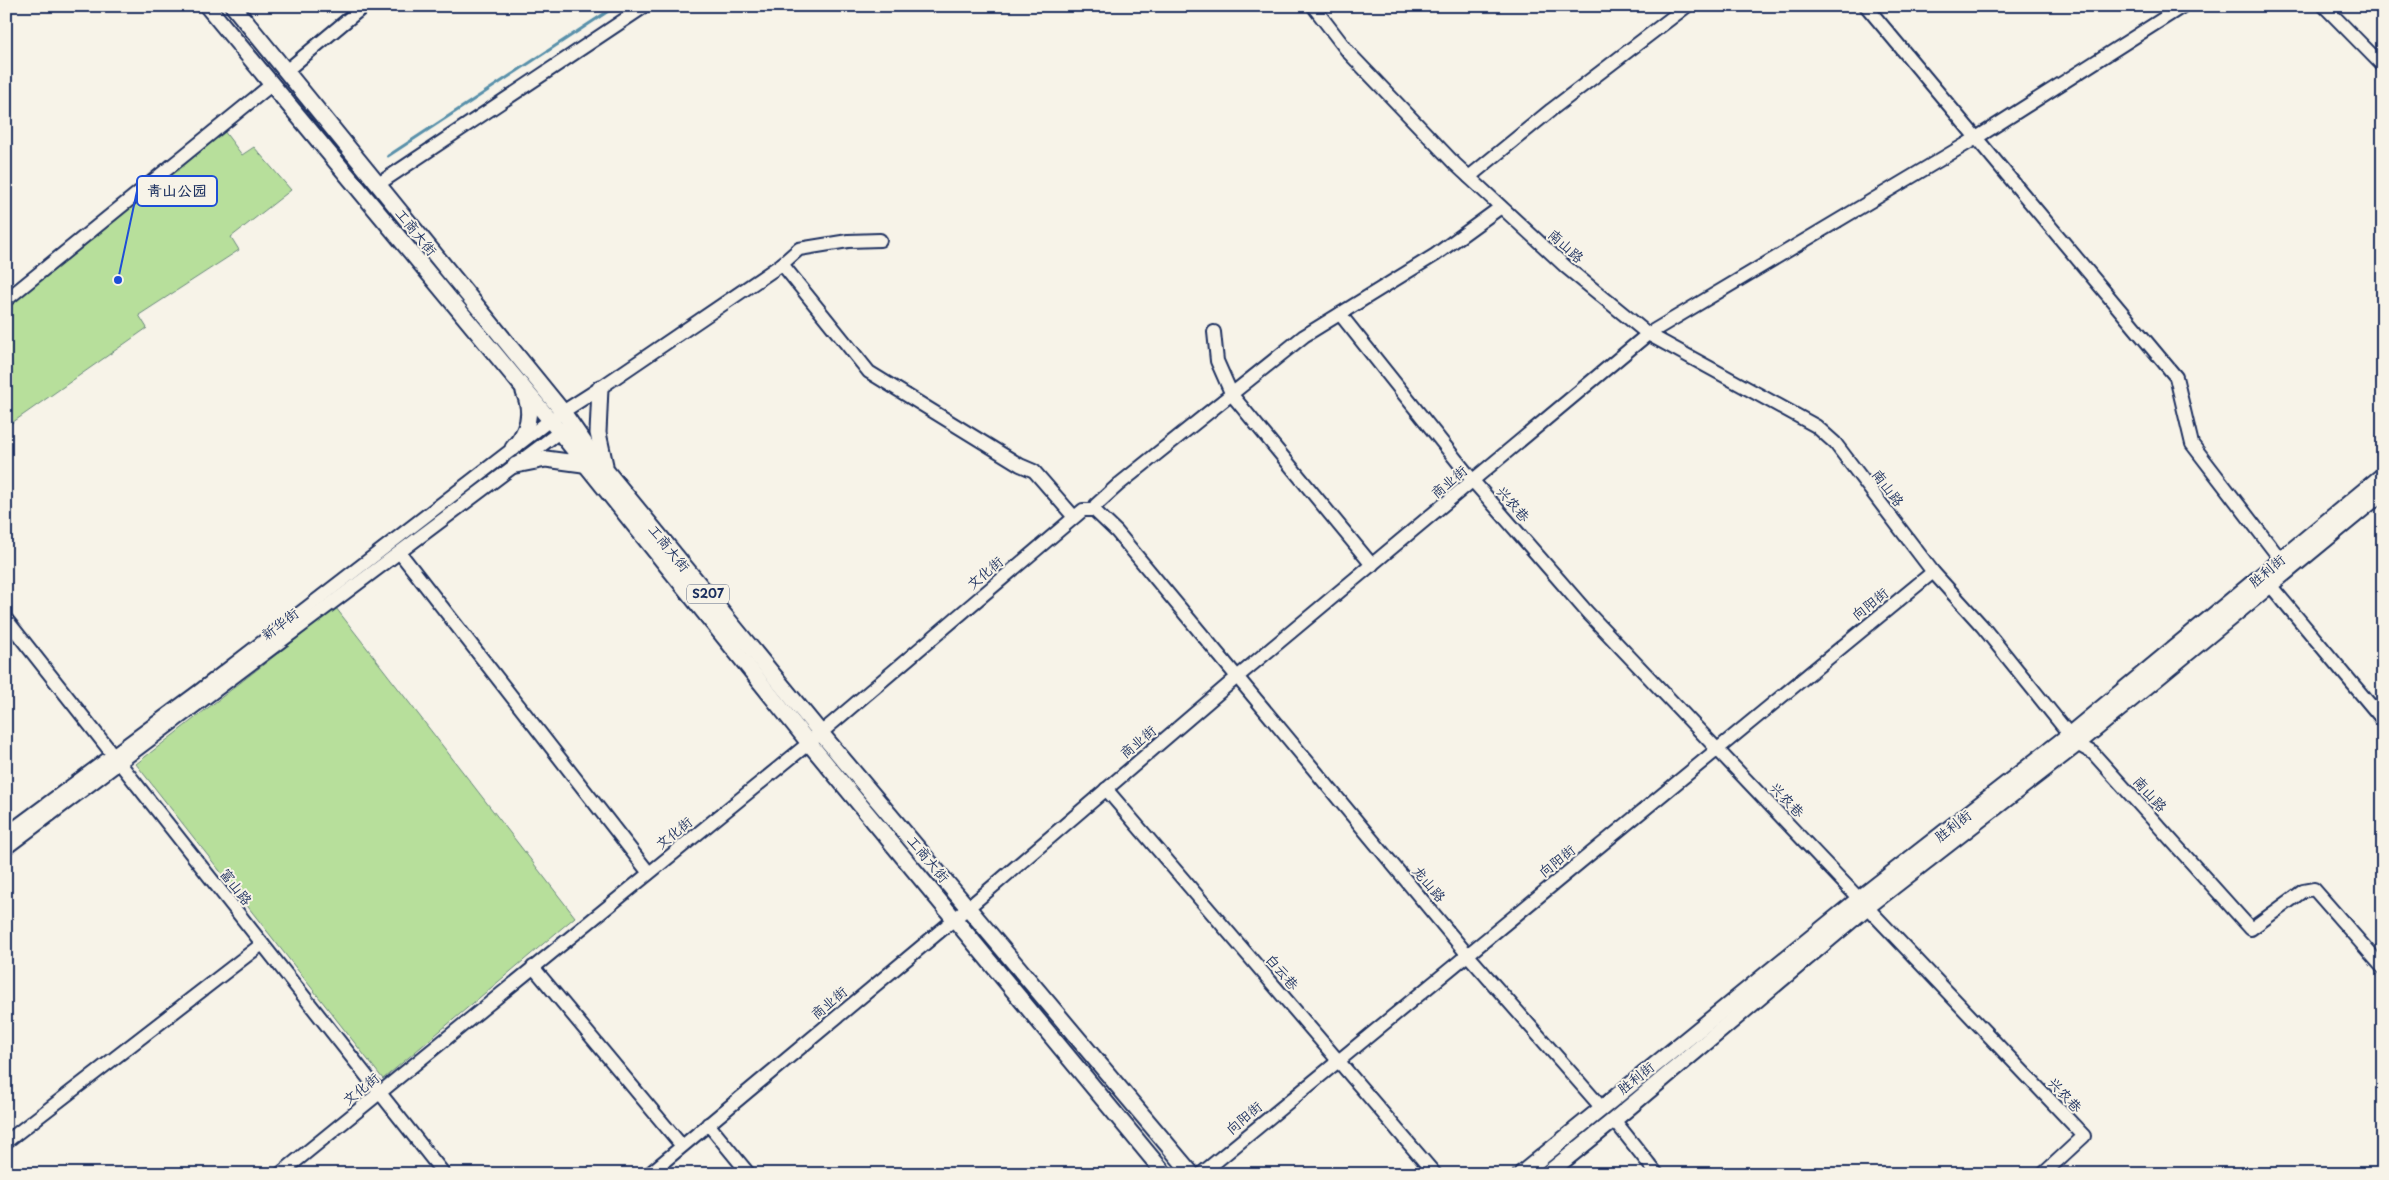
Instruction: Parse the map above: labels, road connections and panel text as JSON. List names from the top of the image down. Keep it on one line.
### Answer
{"streets":{"main road":["工商大街","胜利街","S207"],"street":["南山路","商业街","兴农巷","文化街","向阳街","新华街","龙山路","富山路","白云巷"]},"crossings":[["工商大街","商业街"],["工商大街","文化街"],["工商大街","新华街"],["南山路","商业街"],["南山路","胜利街"],["南山路","文化街"],["南山路","向阳街"],["商业街","兴农巷"],["商业街","龙山路"],["商业街","白云巷"],["兴农巷","胜利街"],["兴农巷","文化街"],["兴农巷","向阳街"],["胜利街","龙山路"],["文化街","龙山路"],["文化街","富山路"],["向阳街","龙山路"],["向阳街","白云巷"],["新华街","富山路"]],"places":["青山公园"]}
